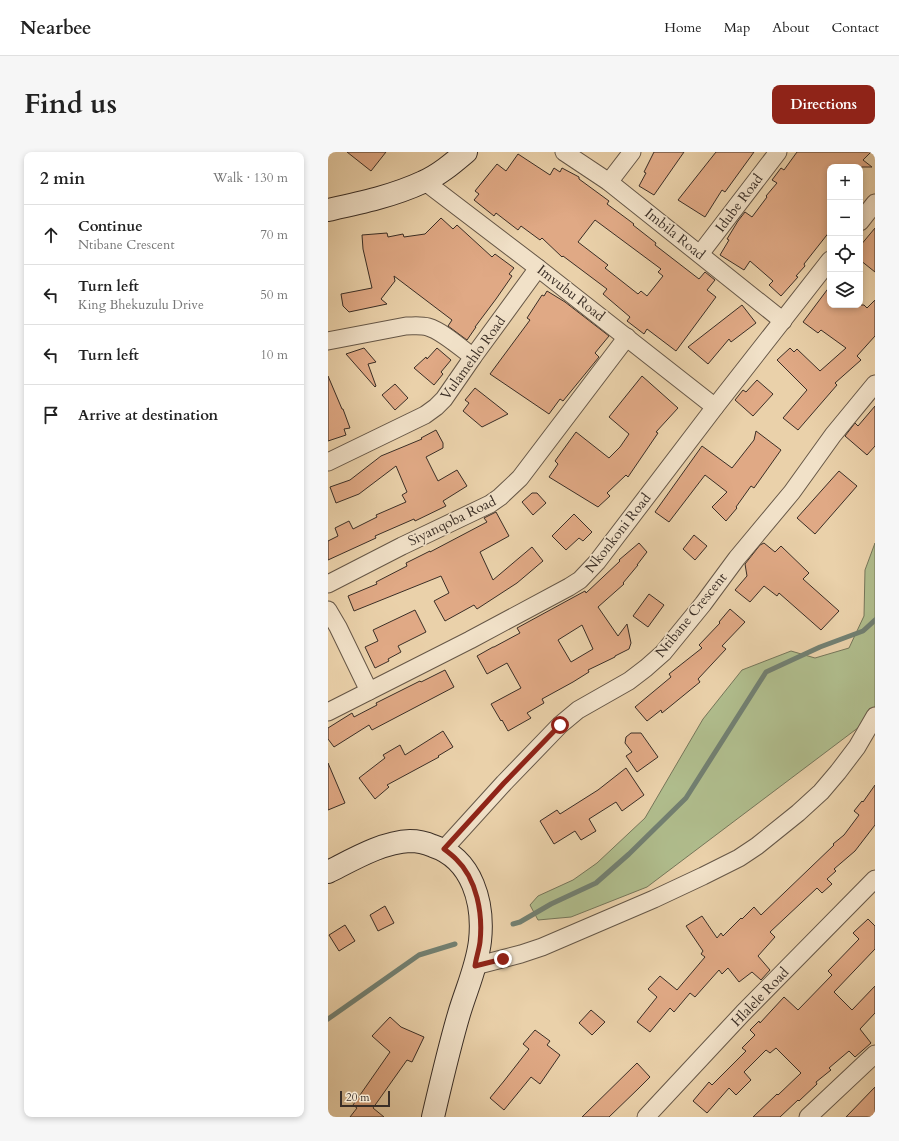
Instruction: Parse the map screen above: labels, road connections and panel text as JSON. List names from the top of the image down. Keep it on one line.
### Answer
{"streets":{"street":["Idube Road","Imbila Road","Imvubu Road","Vulamehlo Road","Siyanqoba Road","Nkonkoni Road","Ntibane Crescent","Hlalele Road"]},"crossings":[["Idube Road","Imbila Road"],["Imbila Road","Nkonkoni Road"],["Imvubu Road","Vulamehlo Road"],["Imvubu Road","Siyanqoba Road"],["Imvubu Road","Nkonkoni Road"]],"scale_bar":"20 m","page":{"header":"Nearbee","nav":["Home","Map","About","Contact"],"title":"Find us","buttons":"Directions","heading":["2 min","Walk · 130 m"],"map_buttons":["+","−"],"list":[["Continue","Ntibane Crescent","70 m"],["Turn left","King Bhekuzulu Drive","50 m"],["Turn left","10 m"],"Arrive at destination"],"scale":"20 m"}}
